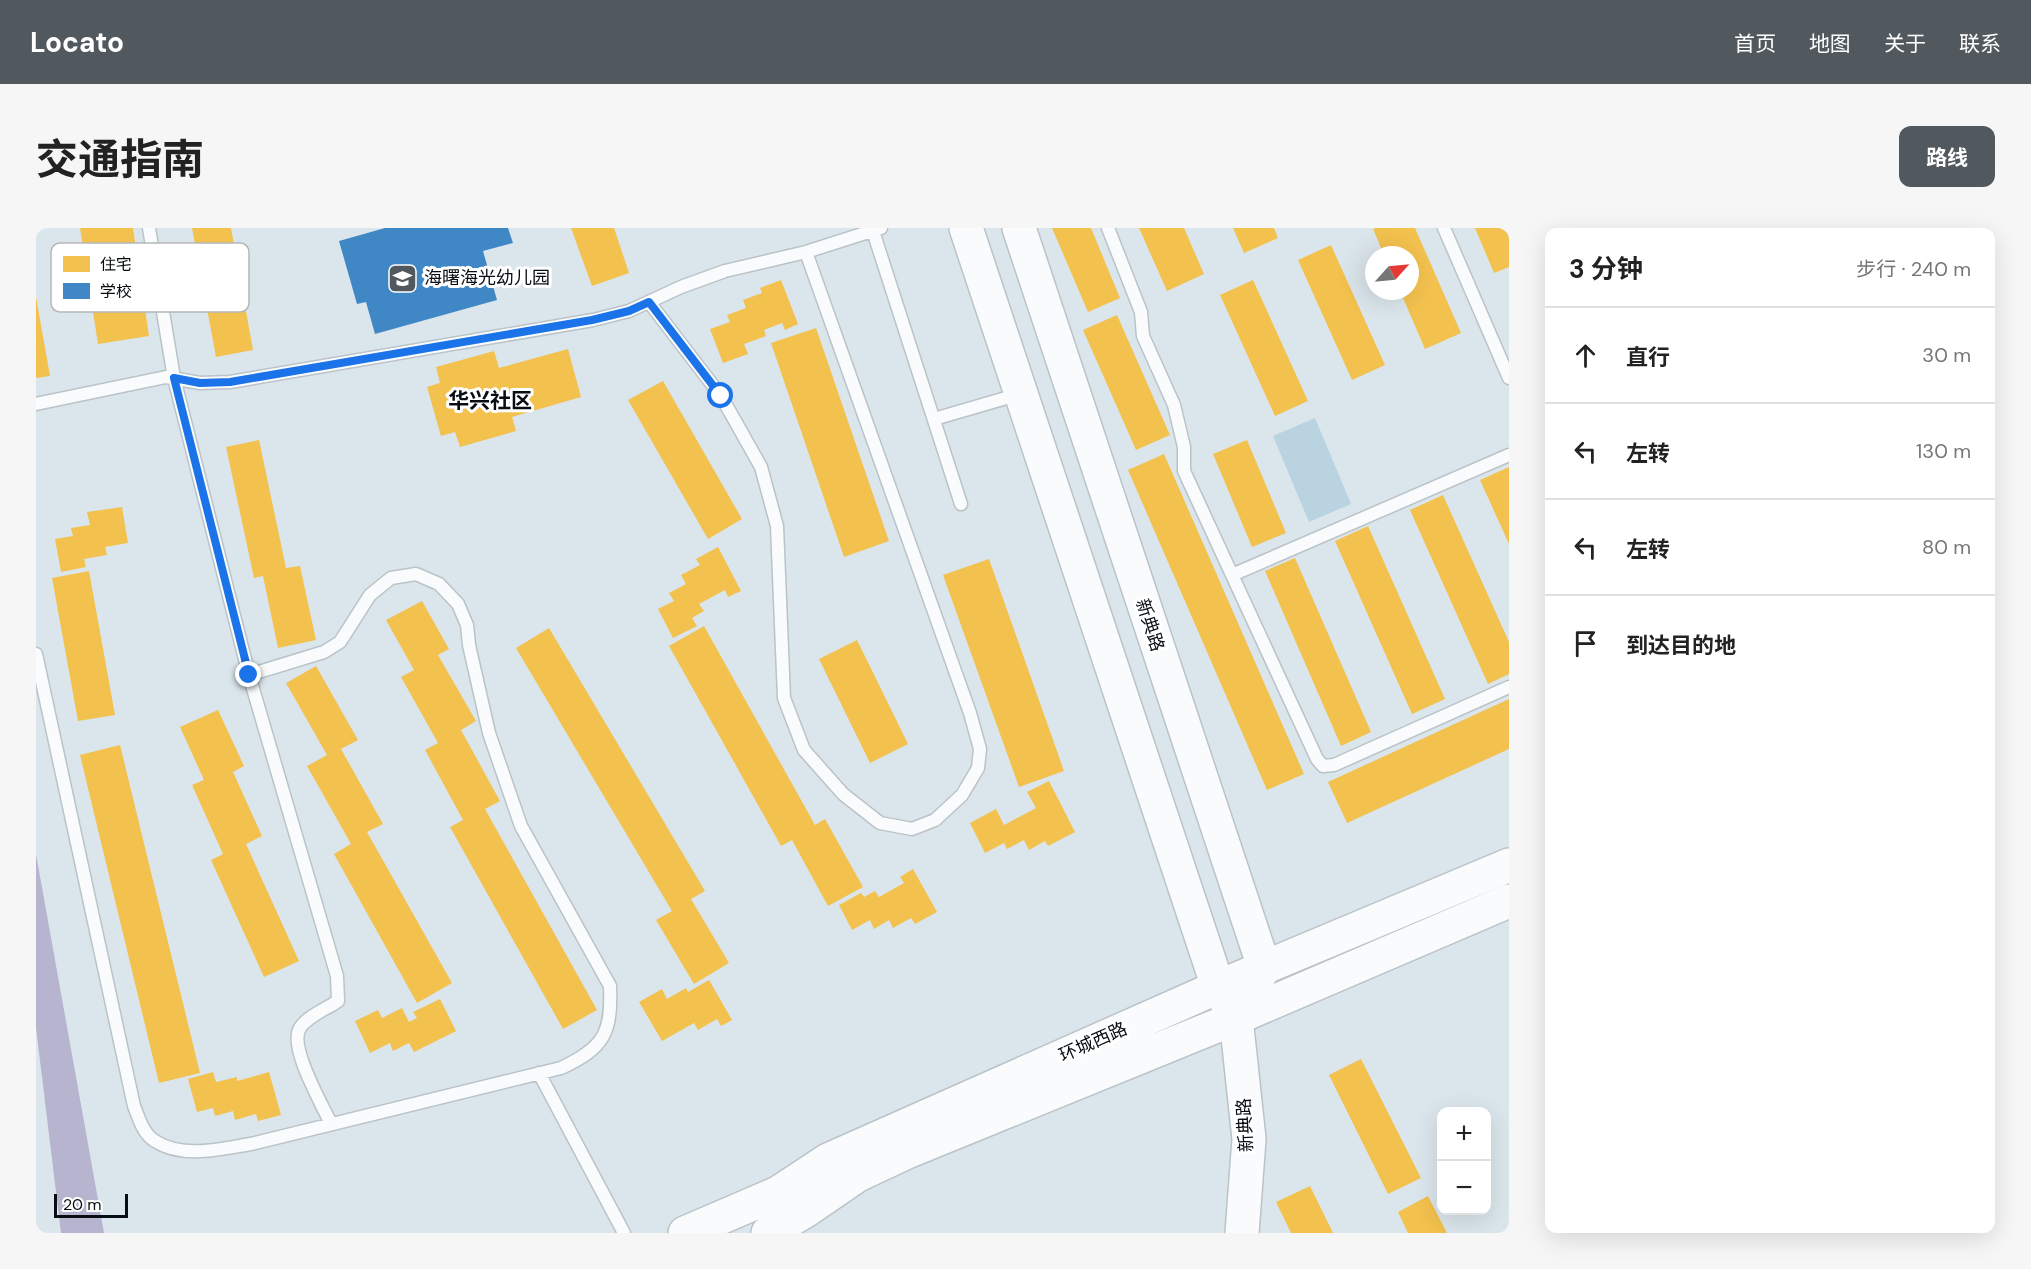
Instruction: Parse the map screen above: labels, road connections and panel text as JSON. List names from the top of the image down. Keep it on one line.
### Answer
{"streets":{"main road":["新典路","环城西路"]},"crossings":[["新典路","环城西路"]],"districts":["华兴社区"],"places":{"school or university":["海曙海光幼儿园"]},"legend":["住宅","学校"],"scale_bar":"20 m","north":"top right","page":{"header":"Locato","nav":["首页","地图","关于","联系"],"title":"交通指南","buttons":"路线","heading":["3 分钟","步行 · 240 m"],"list":[["直行","30 m"],["左转","130 m"],["左转","80 m"],"到达目的地"],"map_buttons":["+","−"],"scale":"20 m"}}
